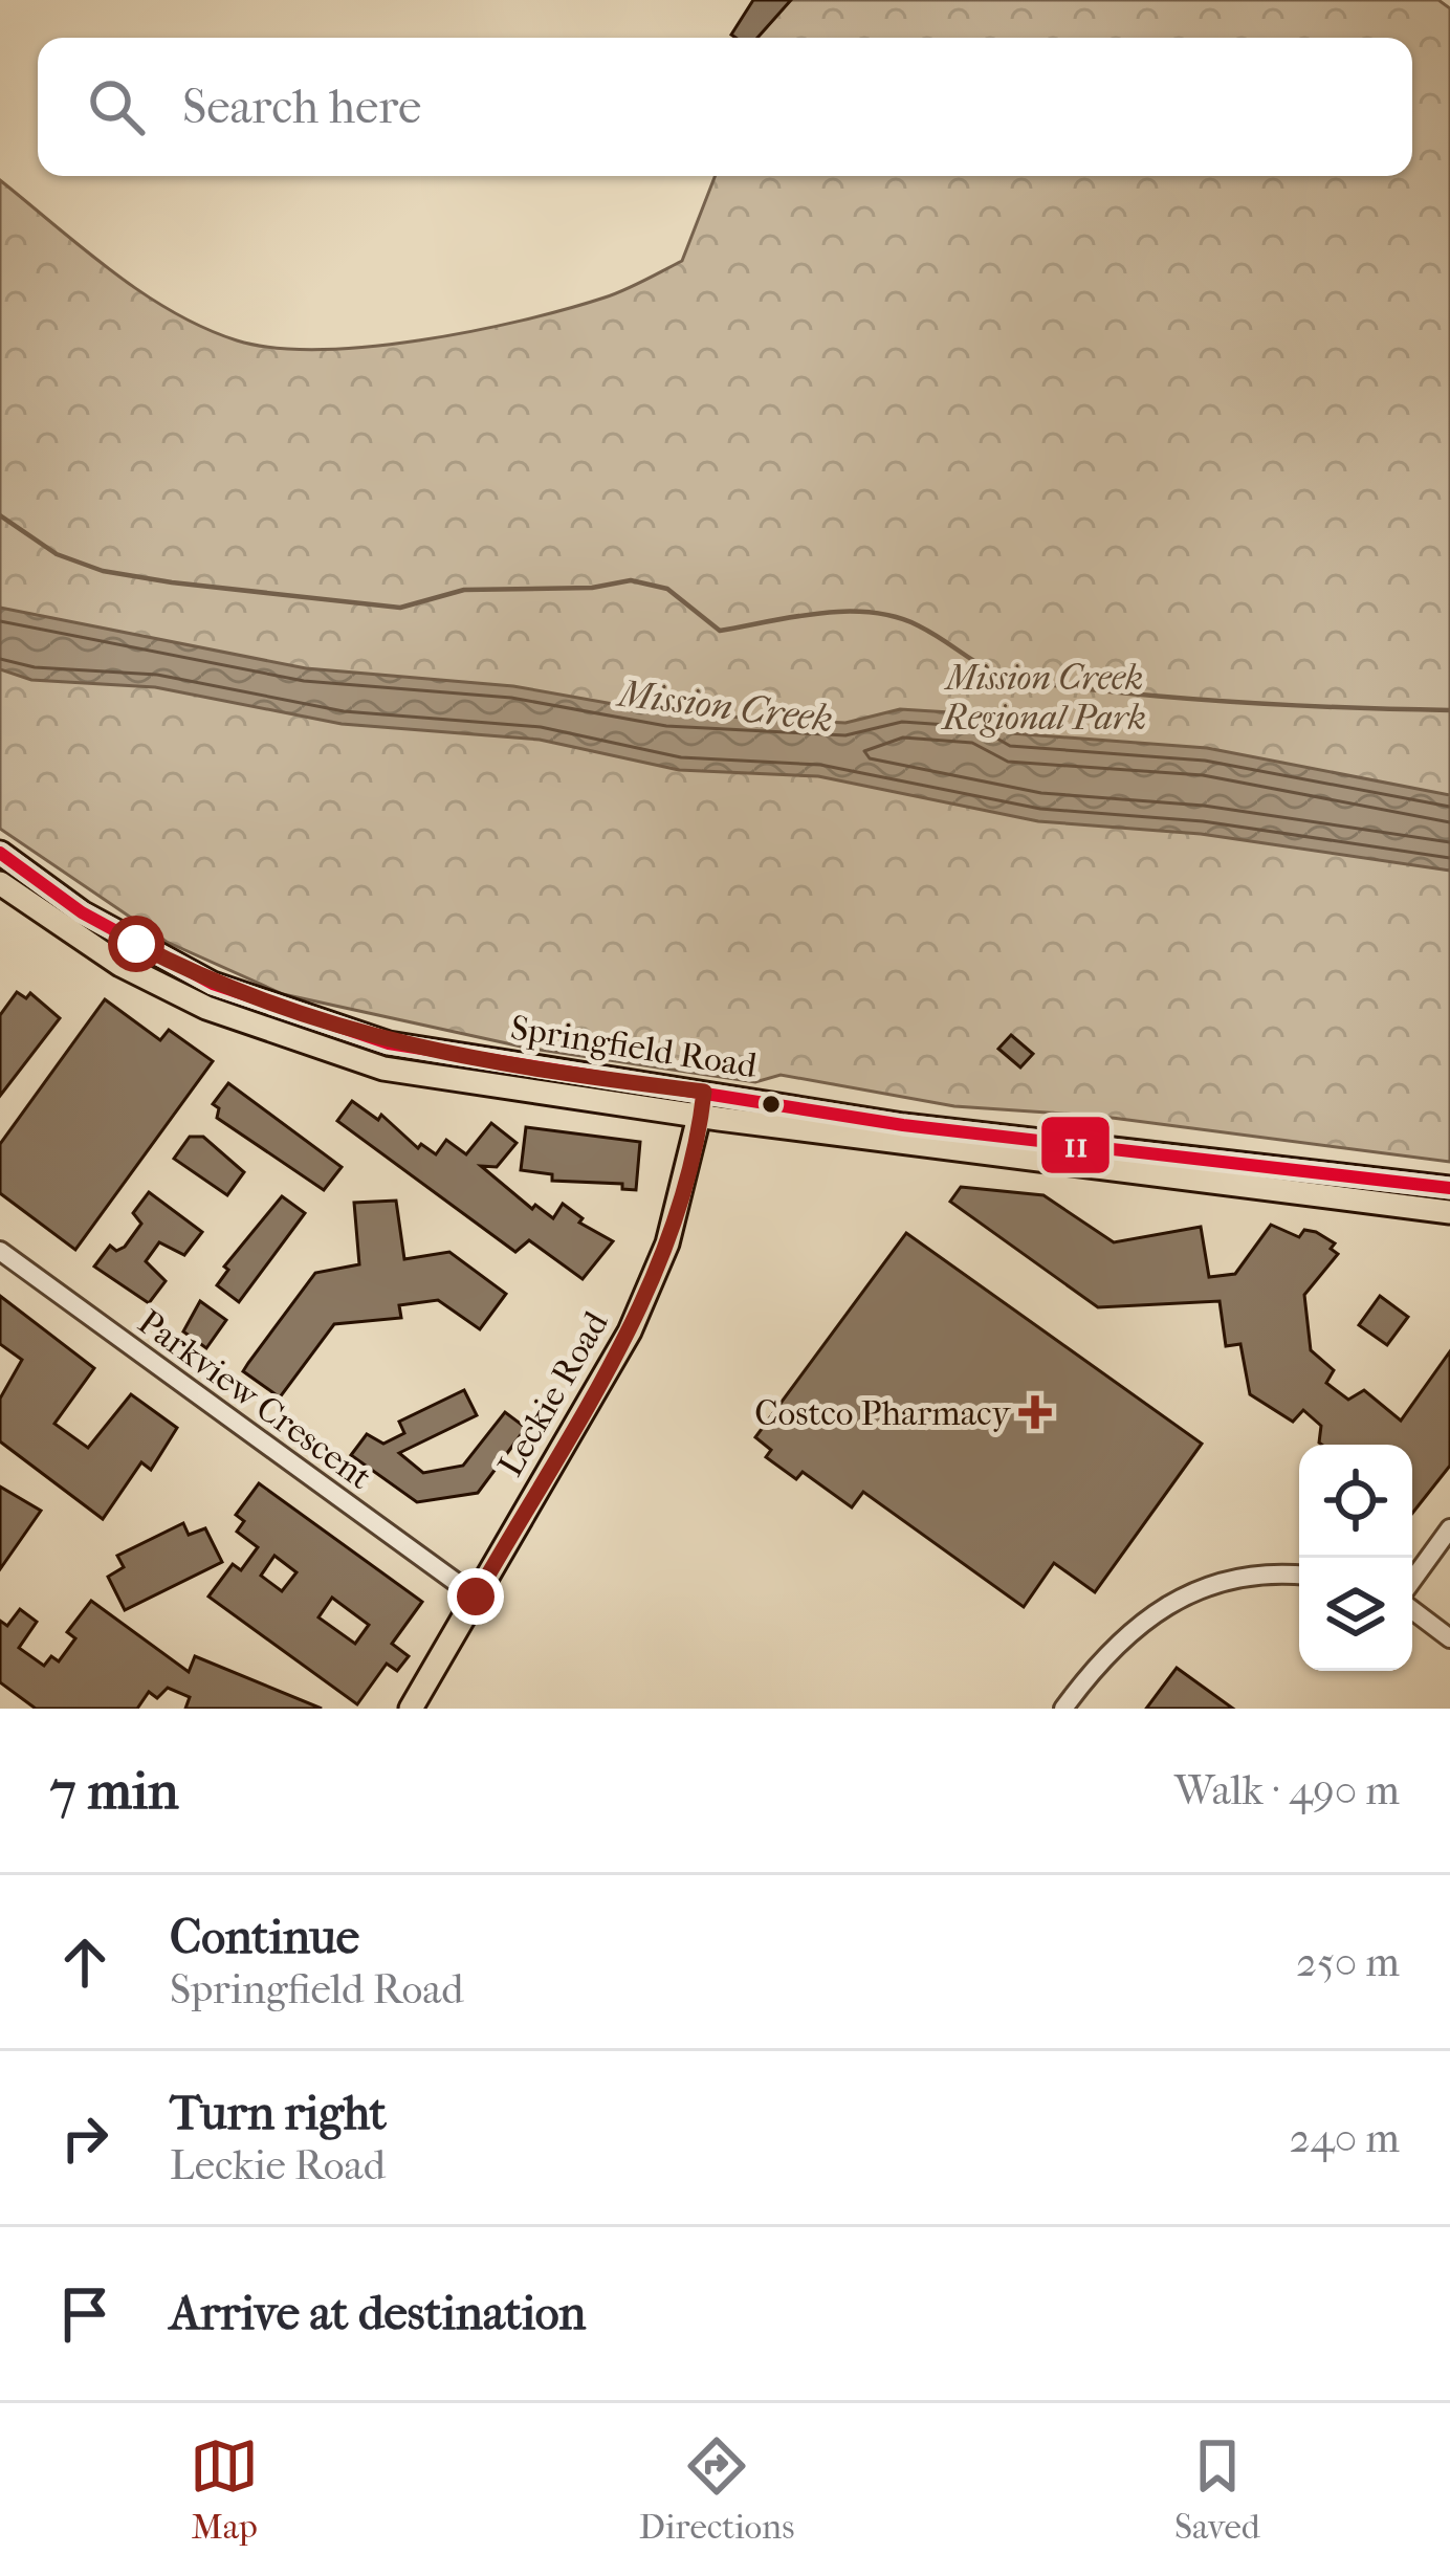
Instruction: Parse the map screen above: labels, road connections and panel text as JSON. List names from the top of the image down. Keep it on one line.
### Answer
{"streets":{"main road":["Springfield Road","Leckie Road"],"street":["Parkview Crescent"]},"crossings":[["Springfield Road","Leckie Road"],["Leckie Road","Parkview Crescent"]],"water":["Mission Creek"],"parks":["Mission Creek Regional Park"],"places":{"health":["Costco Pharmacy"]},"lines":["transit line 11"],"page":{"search":"Search here","heading":["7 min","Walk · 490 m"],"list":[["Continue","Springfield Road","250 m"],["Turn right","Leckie Road","240 m"],"Arrive at destination"],"nav":["Map","Directions","Saved"]}}
